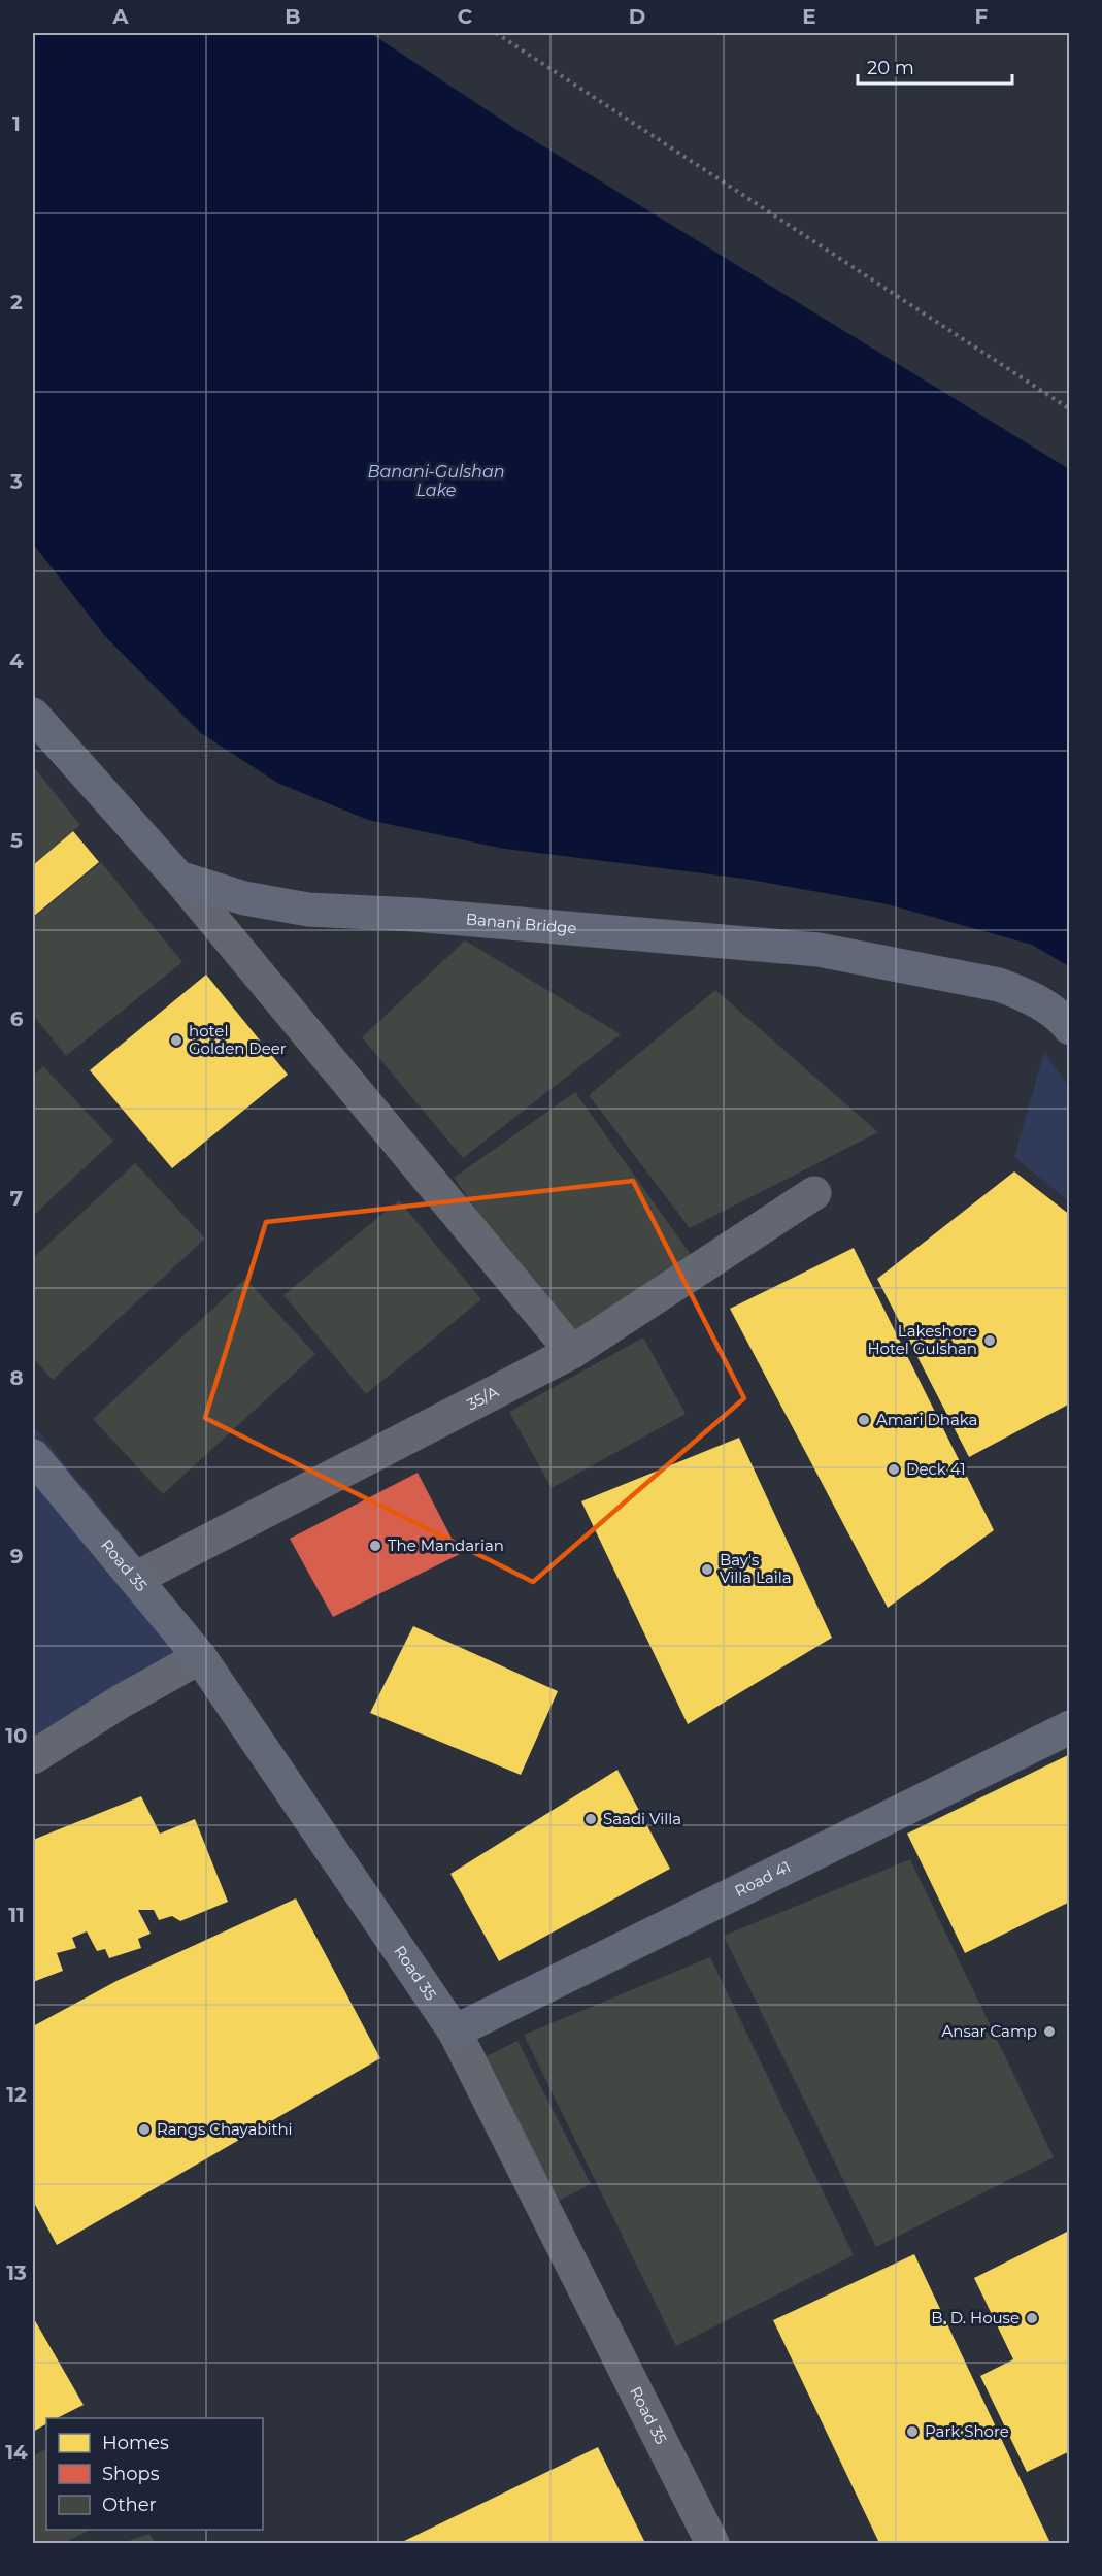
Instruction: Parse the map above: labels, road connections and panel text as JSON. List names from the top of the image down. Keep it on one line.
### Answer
{"streets":{"main road":["Banani Bridge","Road 35","Road 41"],"street":["35/A"]},"crossings":[["35/A","Road 35"],["Road 35","Road 41"]],"water":["Banani-Gulshan Lake"],"places":["hotel Golden Deer","Lakeshore Hotel Gulshan","Amari Dhaka","Deck 41","The Mandarian","Bay's Villa Laila","Saadi Villa","Ansar Camp","Rangs Chayabithi","B. D. House","Park Shore"],"legend":["Homes","Shops","Other"],"scale_bar":"20 m","grid":{"columns":["A","B","C","D","E","F"],"rows":["1","2","3","4","5","6","7","8","9","10","11","12","13","14"]}}
